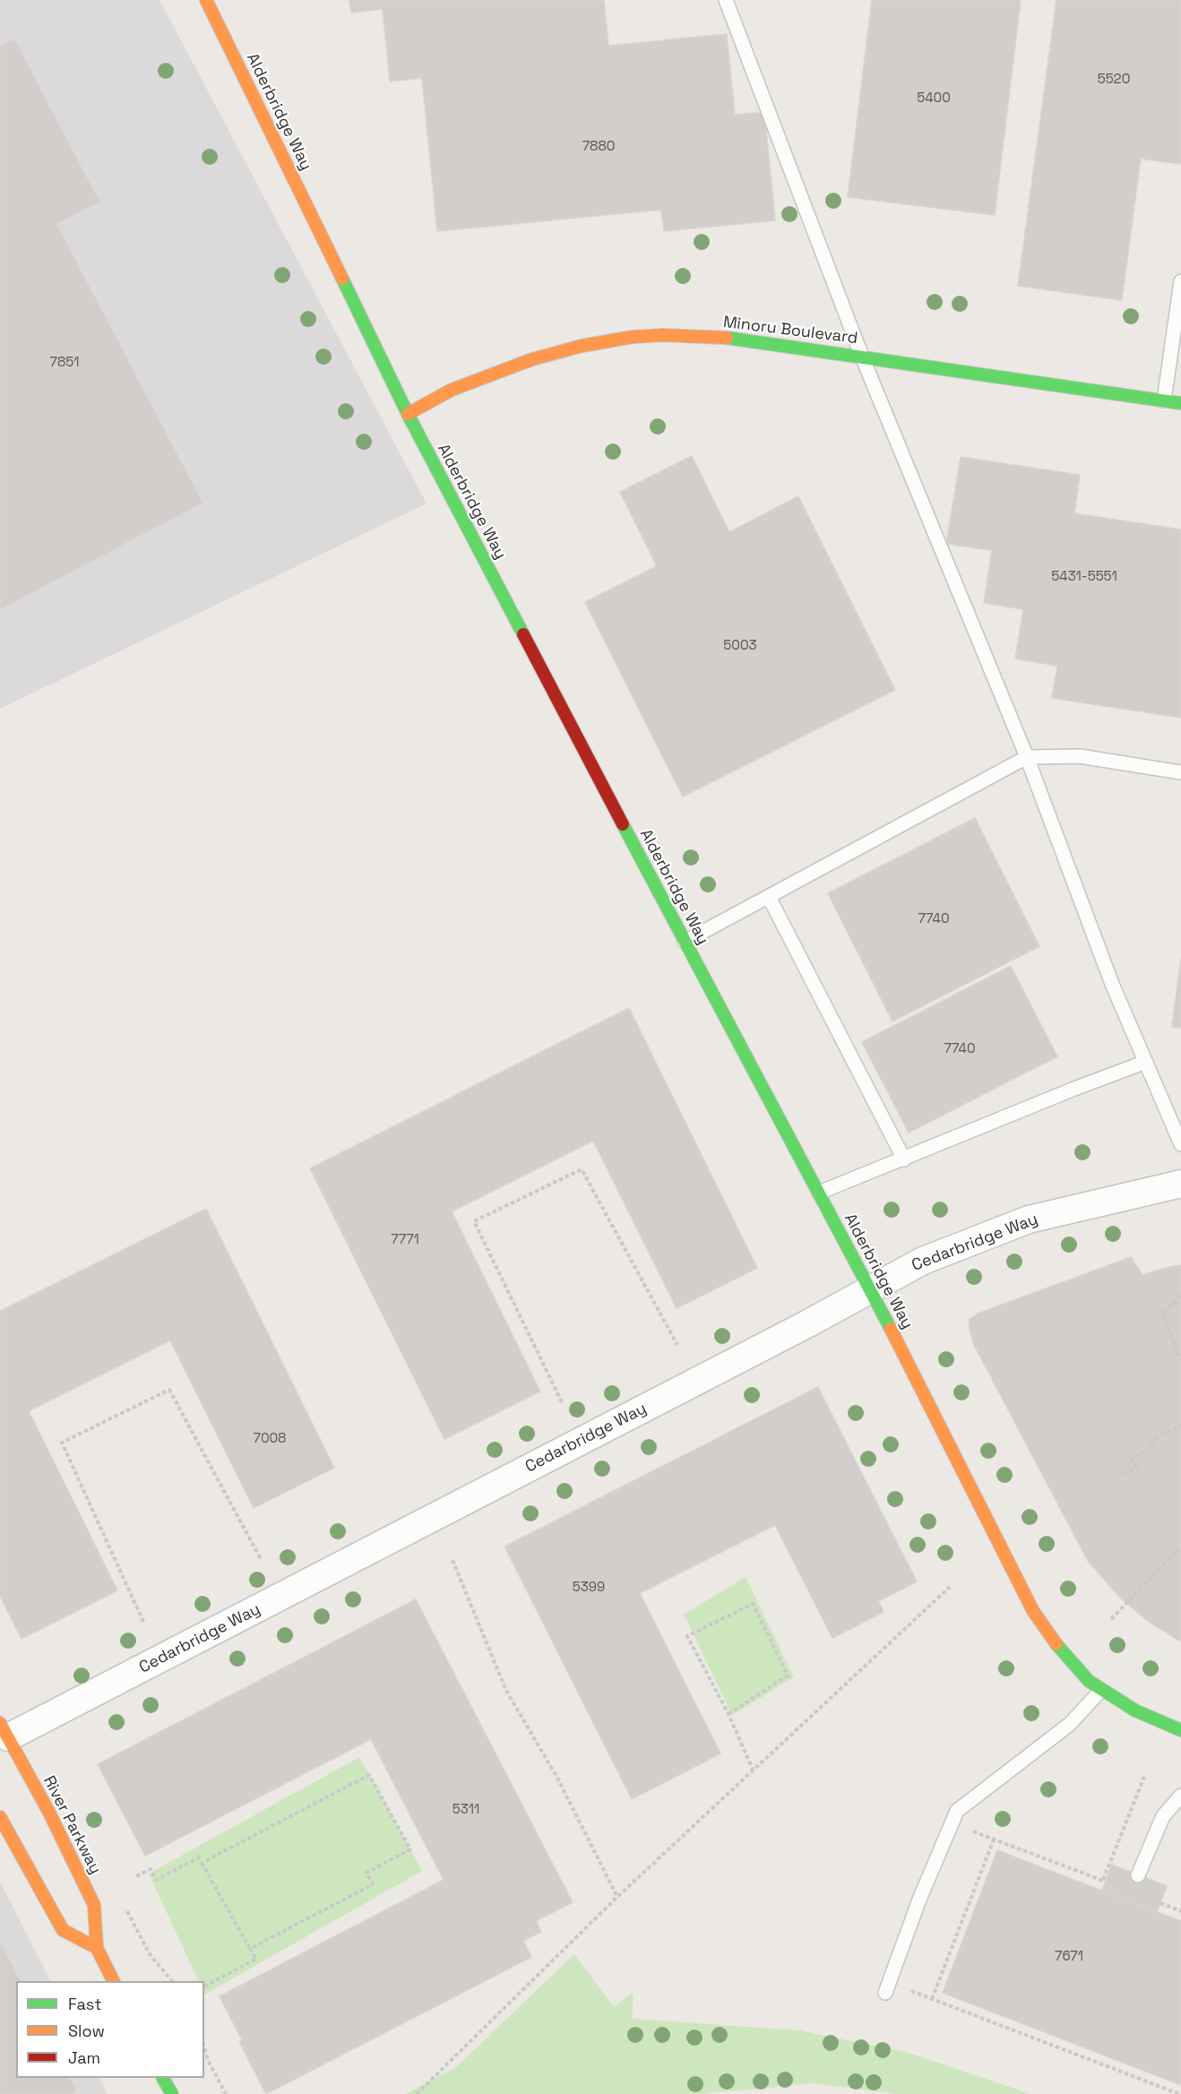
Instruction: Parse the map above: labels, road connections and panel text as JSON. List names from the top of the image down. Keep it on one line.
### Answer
{"streets":{"street":["Alderbridge Way","Minoru Boulevard","Cedarbridge Way","River Parkway"]},"crossings":[["Alderbridge Way","Minoru Boulevard"],["Alderbridge Way","Cedarbridge Way"],["Cedarbridge Way","River Parkway"]],"house_numbers":["5520","5400","7880","7851","5431-5551","5003","7740","7740","7771","7008","5399","5311","7671"],"legend":["Fast","Slow","Jam"]}
